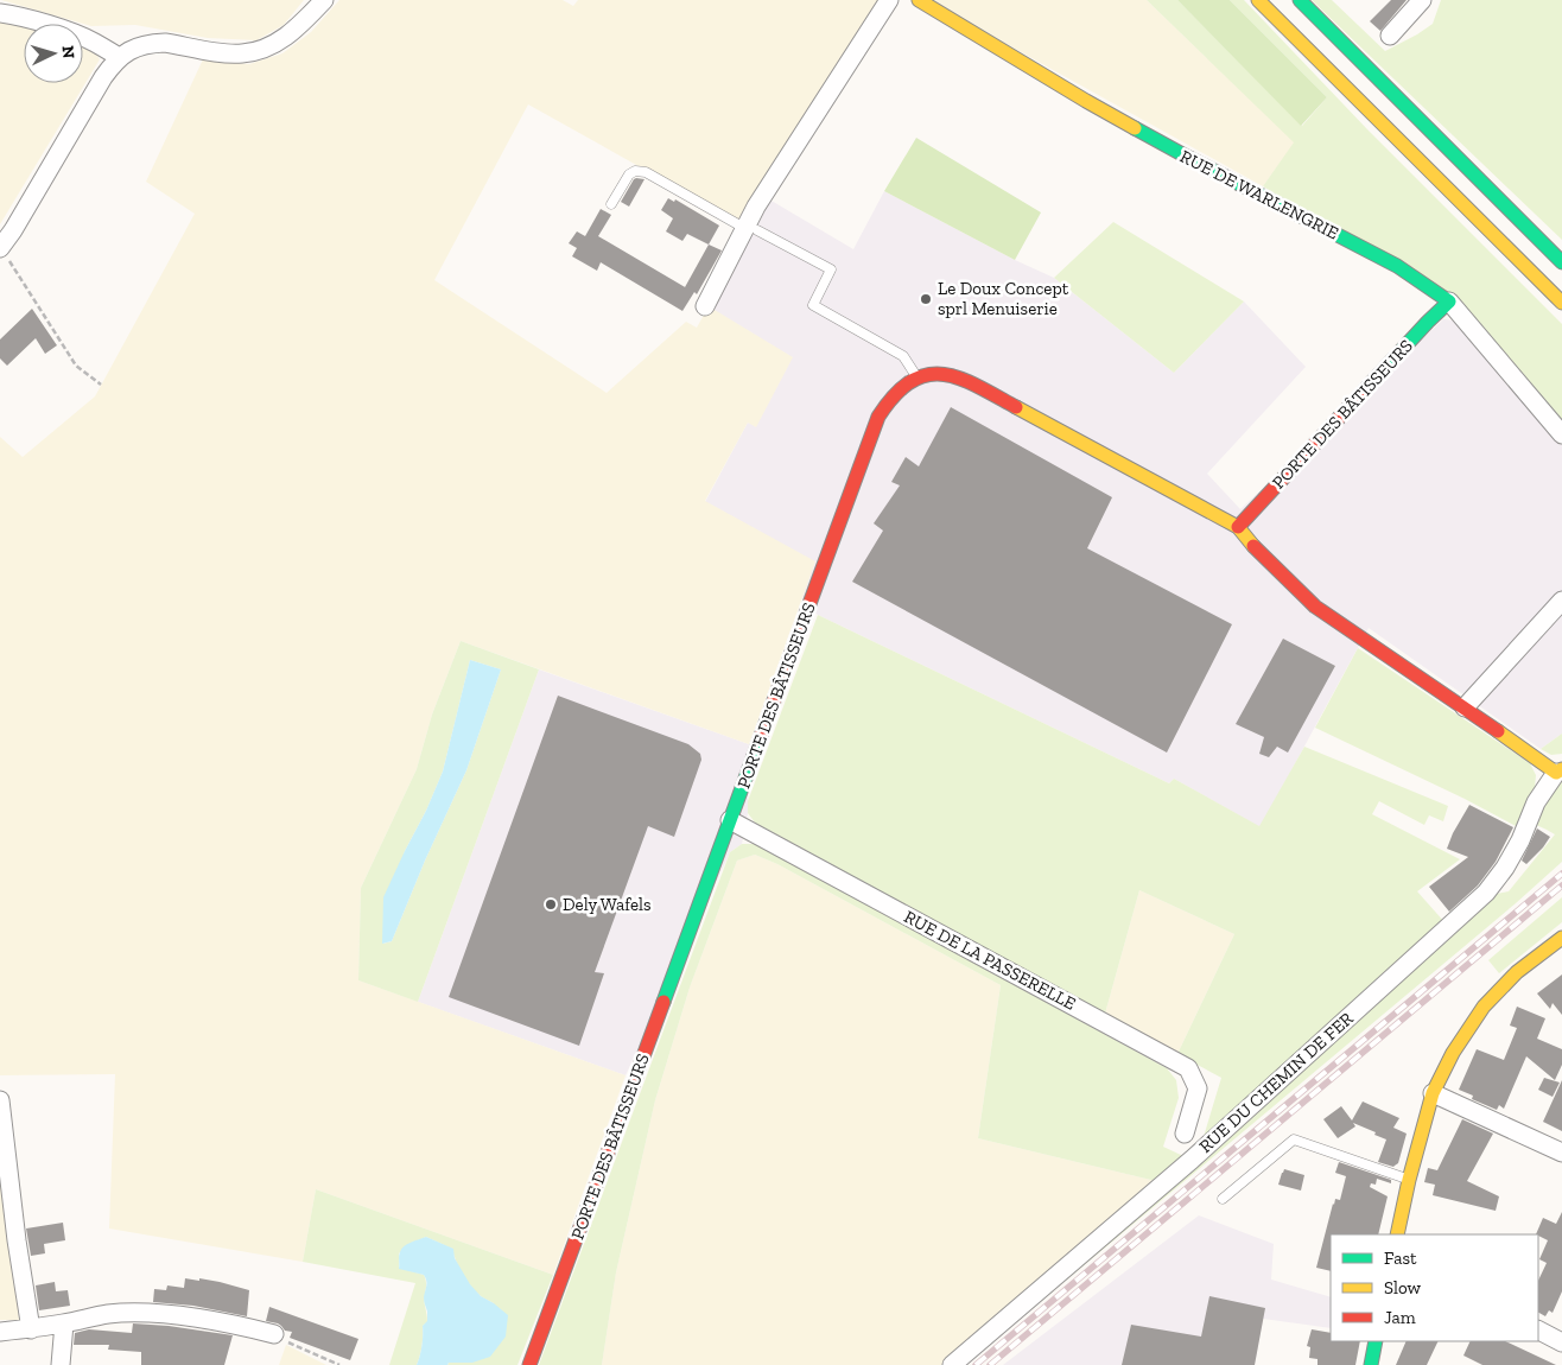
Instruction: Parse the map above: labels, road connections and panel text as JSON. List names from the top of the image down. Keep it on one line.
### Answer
{"streets":{"main road":["RUE DE WARLENGRIE","PORTE DES BÂTISSEURS"],"street":["RUE DE LA PASSERELLE","RUE DU CHEMIN DE FER"]},"crossings":[["RUE DE WARLENGRIE","PORTE DES BÂTISSEURS"],["PORTE DES BÂTISSEURS","RUE DE LA PASSERELLE"]],"places":["Le Doux Concept sprl Menuiserie","Dely Wafels"],"legend":["Fast","Slow","Jam"],"north":"right"}
